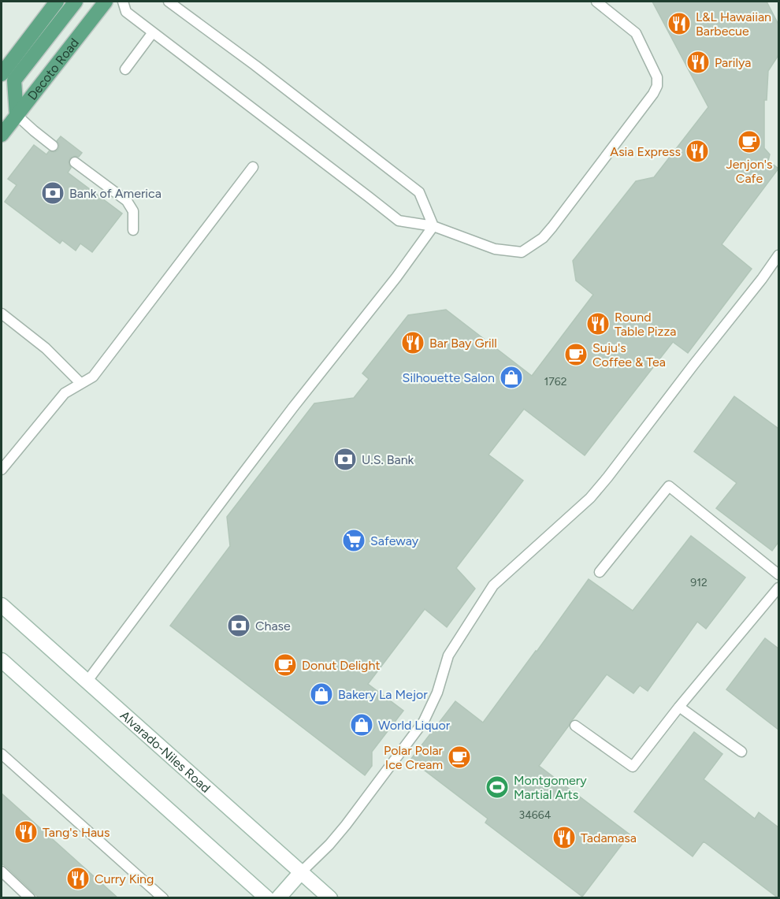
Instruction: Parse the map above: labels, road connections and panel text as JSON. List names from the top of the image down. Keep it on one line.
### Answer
{"streets":{"main road":["Decoto Road","Alvarado-Niles Road"]},"places":{"restaurant":["L&L Hawaiian Barbecue","Parilya","Asia Express","Round Table Pizza","Bar Bay Grill","Tang's Haus","Tadamasa","Curry King"],"cafe":["Jenjon's Cafe","Suju's Coffee & Tea","Donut Delight","Polar Polar Ice Cream"],"bank":["Bank of America","U.S. Bank","Chase"],"shop":["Silhouette Salon","Bakery La Mejor","World Liquor"],"supermarket":["Safeway"],"sports":["Montgomery Martial Arts"]},"house_numbers":["1762","912","34664"]}
